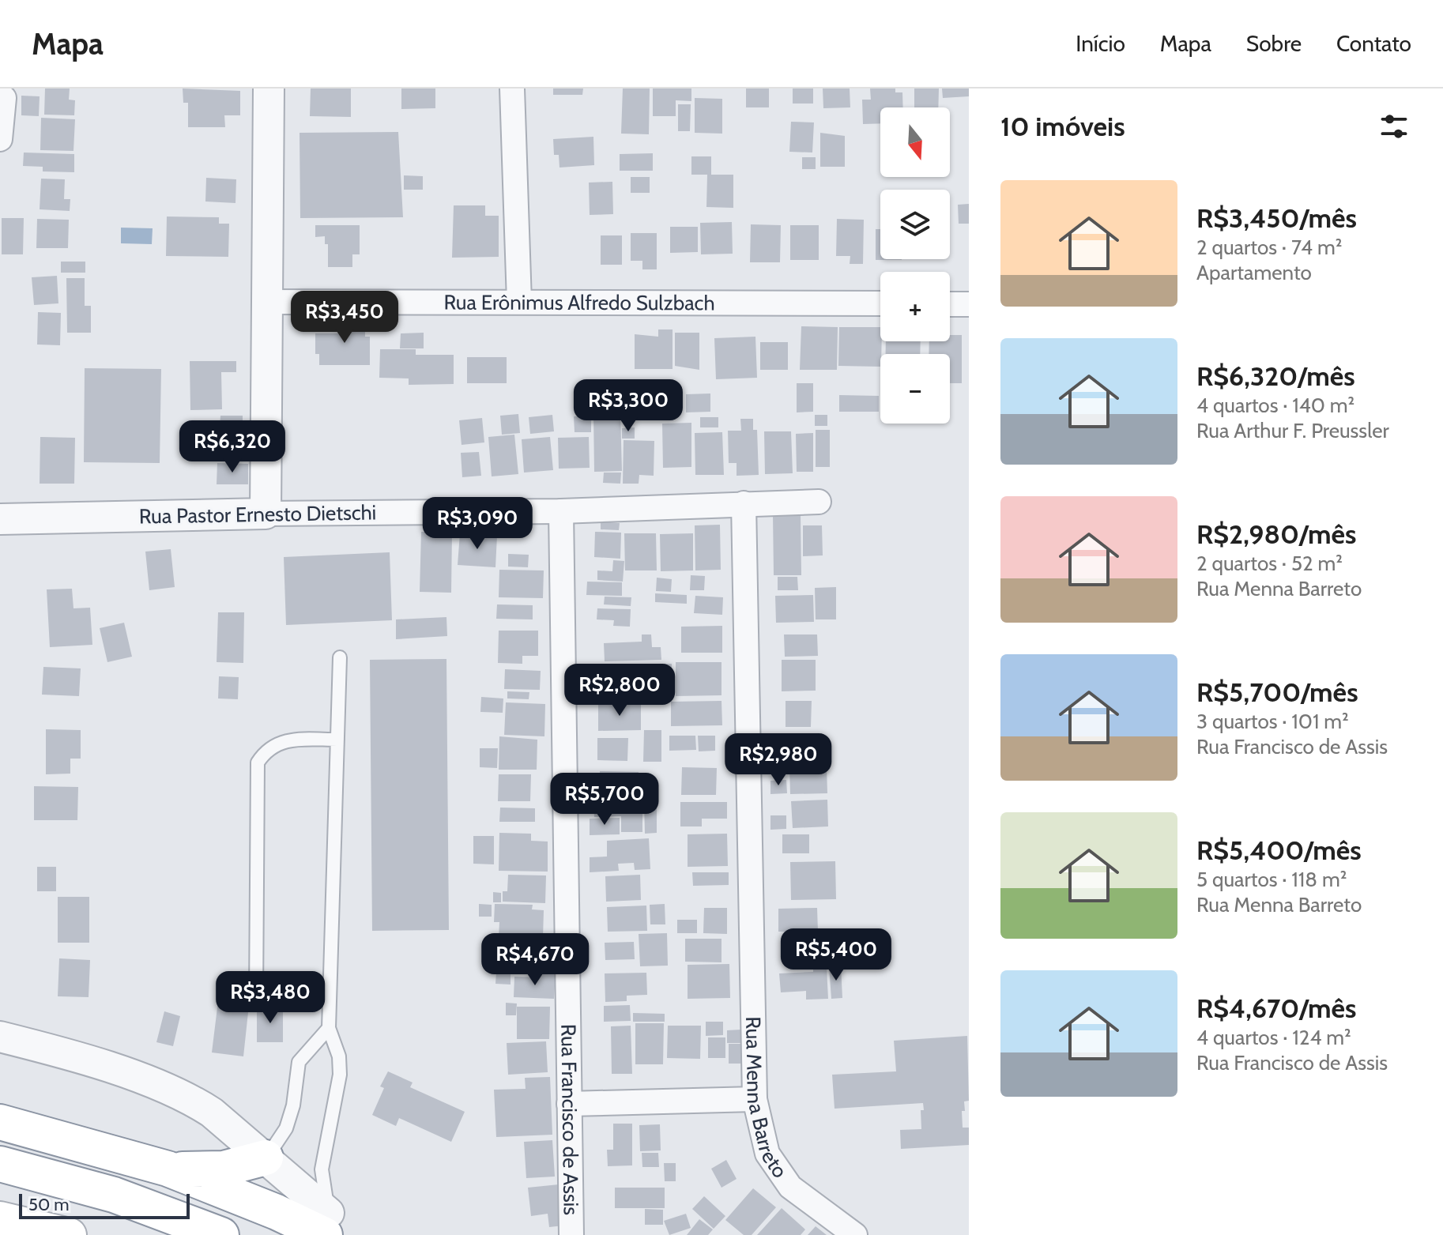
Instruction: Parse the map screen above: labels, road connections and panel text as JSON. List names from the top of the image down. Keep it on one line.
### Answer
{"streets":{"street":["Rua Erônimus Alfredo Sulzbach","Rua Pastor Ernesto Dietschi","Rua Menna Barreto","Rua Francisco de Assis"]},"crossings":[["Rua Pastor Ernesto Dietschi","Rua Menna Barreto"],["Rua Pastor Ernesto Dietschi","Rua Francisco de Assis"]],"scale_bar":"50 m","north":"bottom","page":{"header":"Mapa","nav":["Início","Mapa","Sobre","Contato"],"heading":"10 imóveis","map_buttons":["+","−"],"list":[{"name":"R$3,450/mês","note":"2 quartos · 74 m² · Apartamento"},{"name":"R$6,320/mês","note":"4 quartos · 140 m² · Rua Arthur F. Preussler"},{"name":"R$2,980/mês","note":"2 quartos · 52 m² · Rua Menna Barreto"},{"name":"R$5,700/mês","note":"3 quartos · 101 m² · Rua Francisco de Assis"},{"name":"R$5,400/mês","note":"5 quartos · 118 m² · Rua Menna Barreto"},{"name":"R$4,670/mês","note":"4 quartos · 124 m² · Rua Francisco de Assis"}],"price":["R$3,450","R$3,300","R$6,320","R$3,090","R$2,800","R$2,980","R$5,700","R$5,400","R$4,670","R$3,480"],"scale":"50 m"}}
